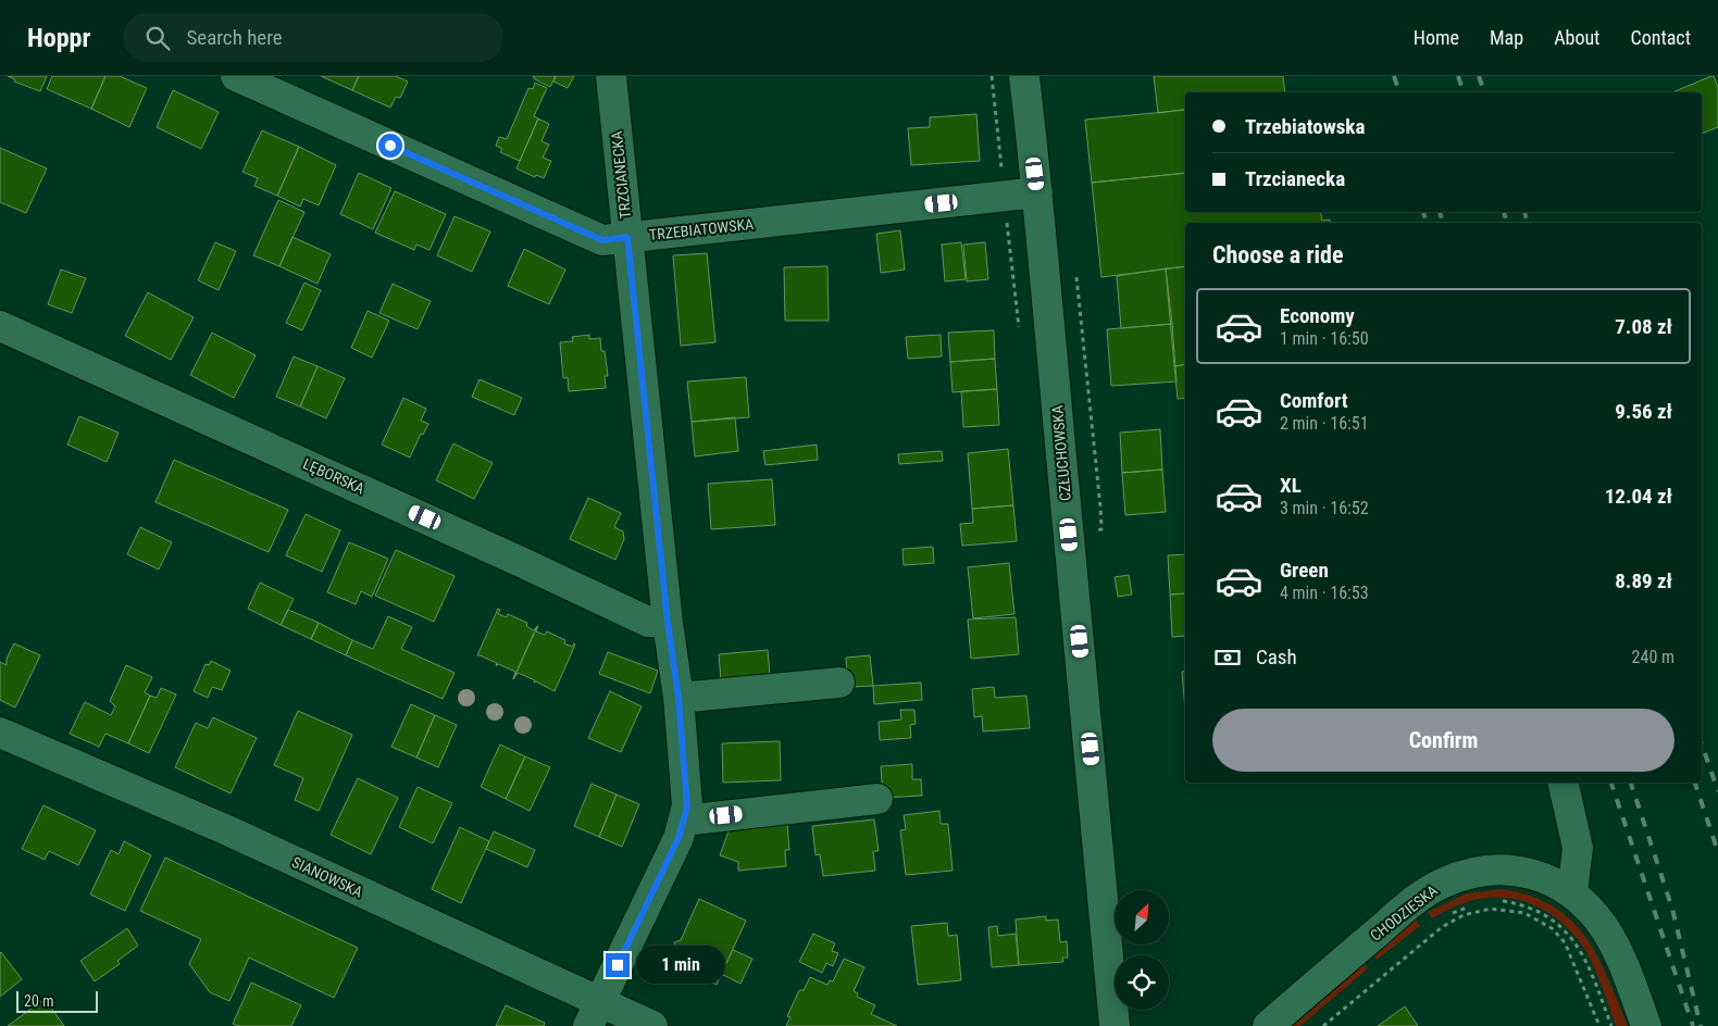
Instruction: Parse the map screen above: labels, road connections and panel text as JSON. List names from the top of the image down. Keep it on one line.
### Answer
{"streets":{"street":["TRZCIANECKA","TRZEBIATOWSKA","CZŁUCHOWSKA","LĘBORSKA","SIANOWSKA","CHODZIESKA"]},"crossings":[["TRZCIANECKA","TRZEBIATOWSKA"],["TRZCIANECKA","LĘBORSKA"],["TRZCIANECKA","SIANOWSKA"],["TRZEBIATOWSKA","CZŁUCHOWSKA"]],"scale_bar":"20 m","north":"top right","page":{"header":"Hoppr","search":"Search here","nav":["Home","Map","About","Contact"],"banner":["Trzebiatowska","Trzcianecka"],"heading":"Choose a ride","list":[{"name":"Economy","note":"1 min · 16:50","value":"7.08 zł"},{"name":"Comfort","note":"2 min · 16:51","value":"9.56 zł"},{"name":"XL","note":"3 min · 16:52","value":"12.04 zł"},{"name":"Green","note":"4 min · 16:53","value":"8.89 zł"}],"pay":["Cash","240 m"],"buttons":"Confirm","bubble":"1 min","scale":"20 m"}}
